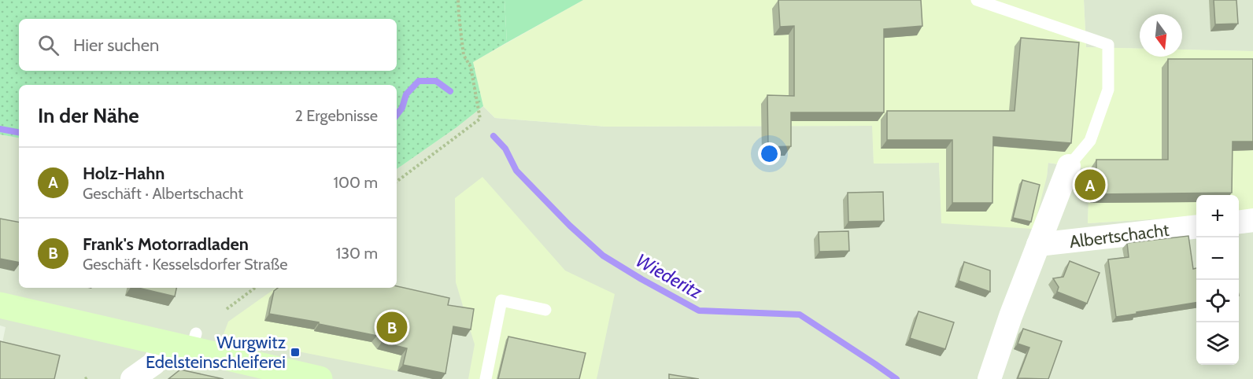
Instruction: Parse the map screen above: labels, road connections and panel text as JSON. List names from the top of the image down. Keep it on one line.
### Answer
{"streets":{"street":["Albertschacht"]},"water":["Wiederitz"],"places":{"transit":["Wurgwitz Edelsteinschleiferei"]},"north":"bottom","page":{"search":"Hier suchen","heading":["In der Nähe","2 Ergebnisse"],"list":[{"mark":"A","name":"Holz-Hahn","note":"Geschäft · Albertschacht","value":"100 m"},{"mark":"B","name":"Frank's Motorradladen","note":"Geschäft · Kesselsdorfer Straße","value":"130 m"}],"pins":["A","B"],"map_buttons":["+","−"]}}
